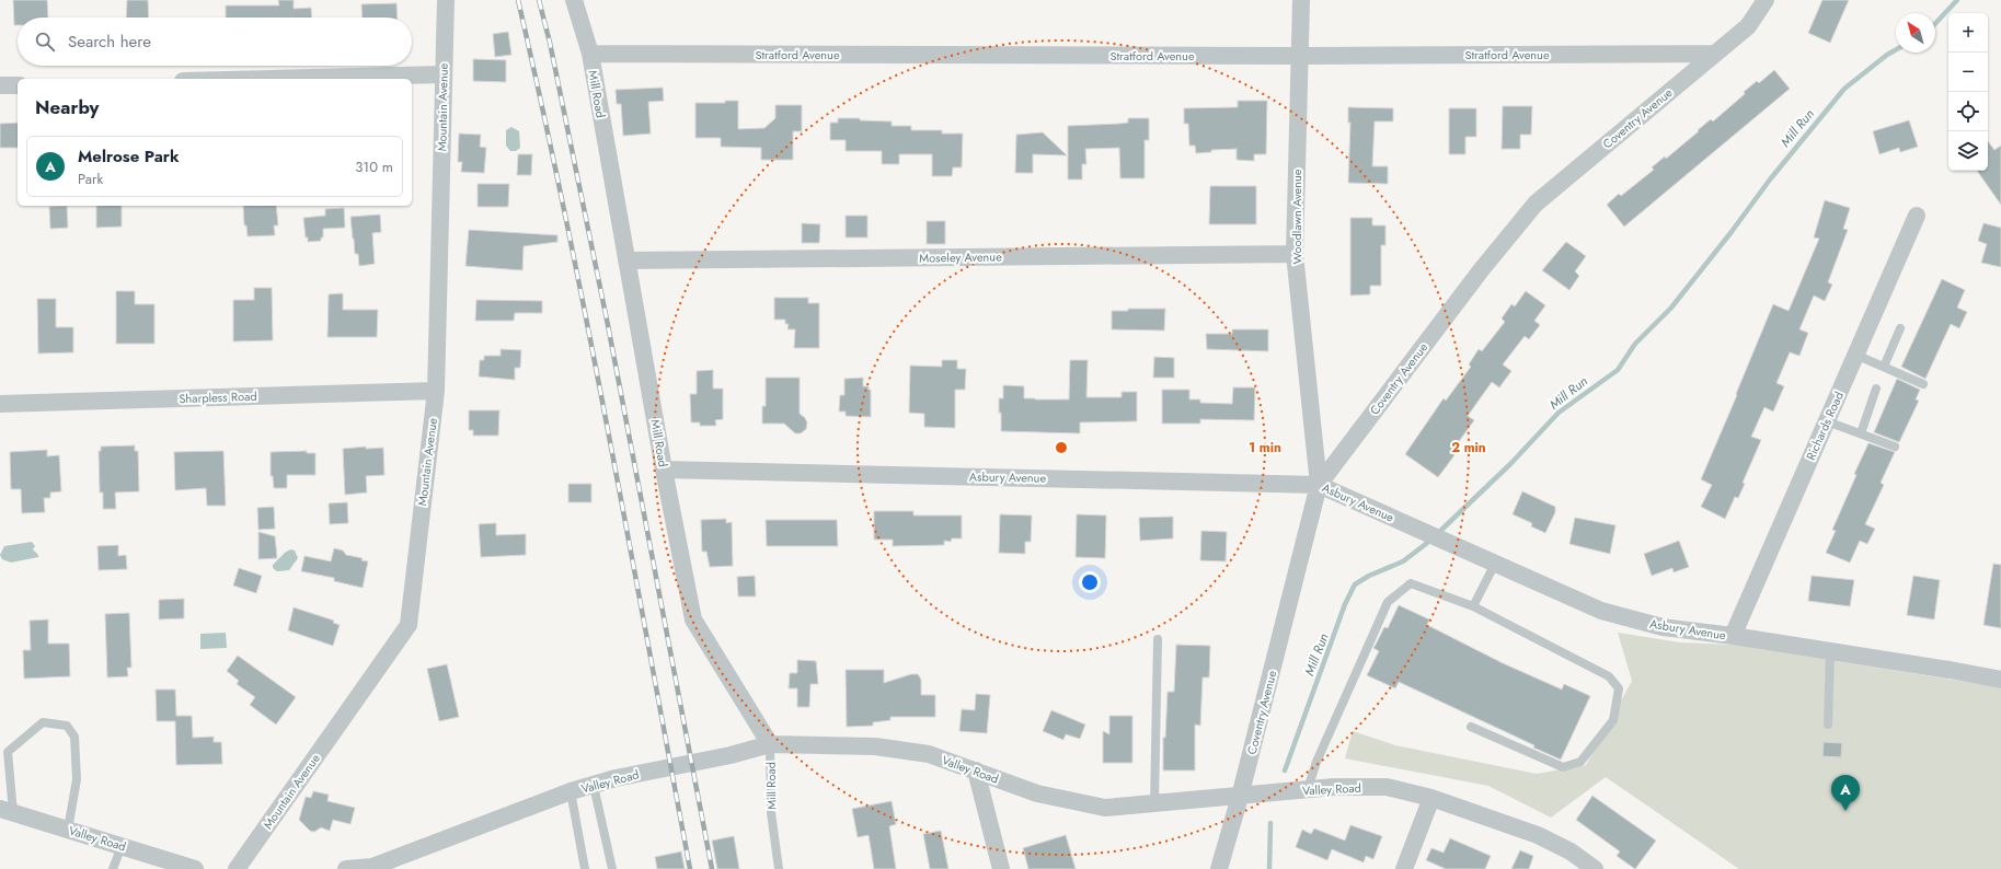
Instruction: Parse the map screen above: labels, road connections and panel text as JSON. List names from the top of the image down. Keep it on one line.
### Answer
{"streets":{"street":["Stratford Avenue","Mill Road","Mountain Avenue","Coventry Avenue","Woodlawn Avenue","Moseley Avenue","Sharpless Road","Richards Road","Asbury Avenue","Valley Road"]},"crossings":[["Stratford Avenue","Mill Road"],["Stratford Avenue","Coventry Avenue"],["Stratford Avenue","Woodlawn Avenue"],["Mill Road","Moseley Avenue"],["Mill Road","Asbury Avenue"],["Mill Road","Valley Road"],["Mountain Avenue","Sharpless Road"],["Coventry Avenue","Woodlawn Avenue"],["Coventry Avenue","Asbury Avenue"],["Coventry Avenue","Valley Road"],["Woodlawn Avenue","Moseley Avenue"],["Woodlawn Avenue","Asbury Avenue"],["Richards Road","Asbury Avenue"]],"water":["Mill Run"],"north":"top left","page":{"map_buttons":["+","−"],"search":"Search here","heading":"Nearby","list":[{"mark":"A","name":"Melrose Park","note":"Park","value":"310 m"}],"pins":"A"},"rings":["1 min","2 min"]}
